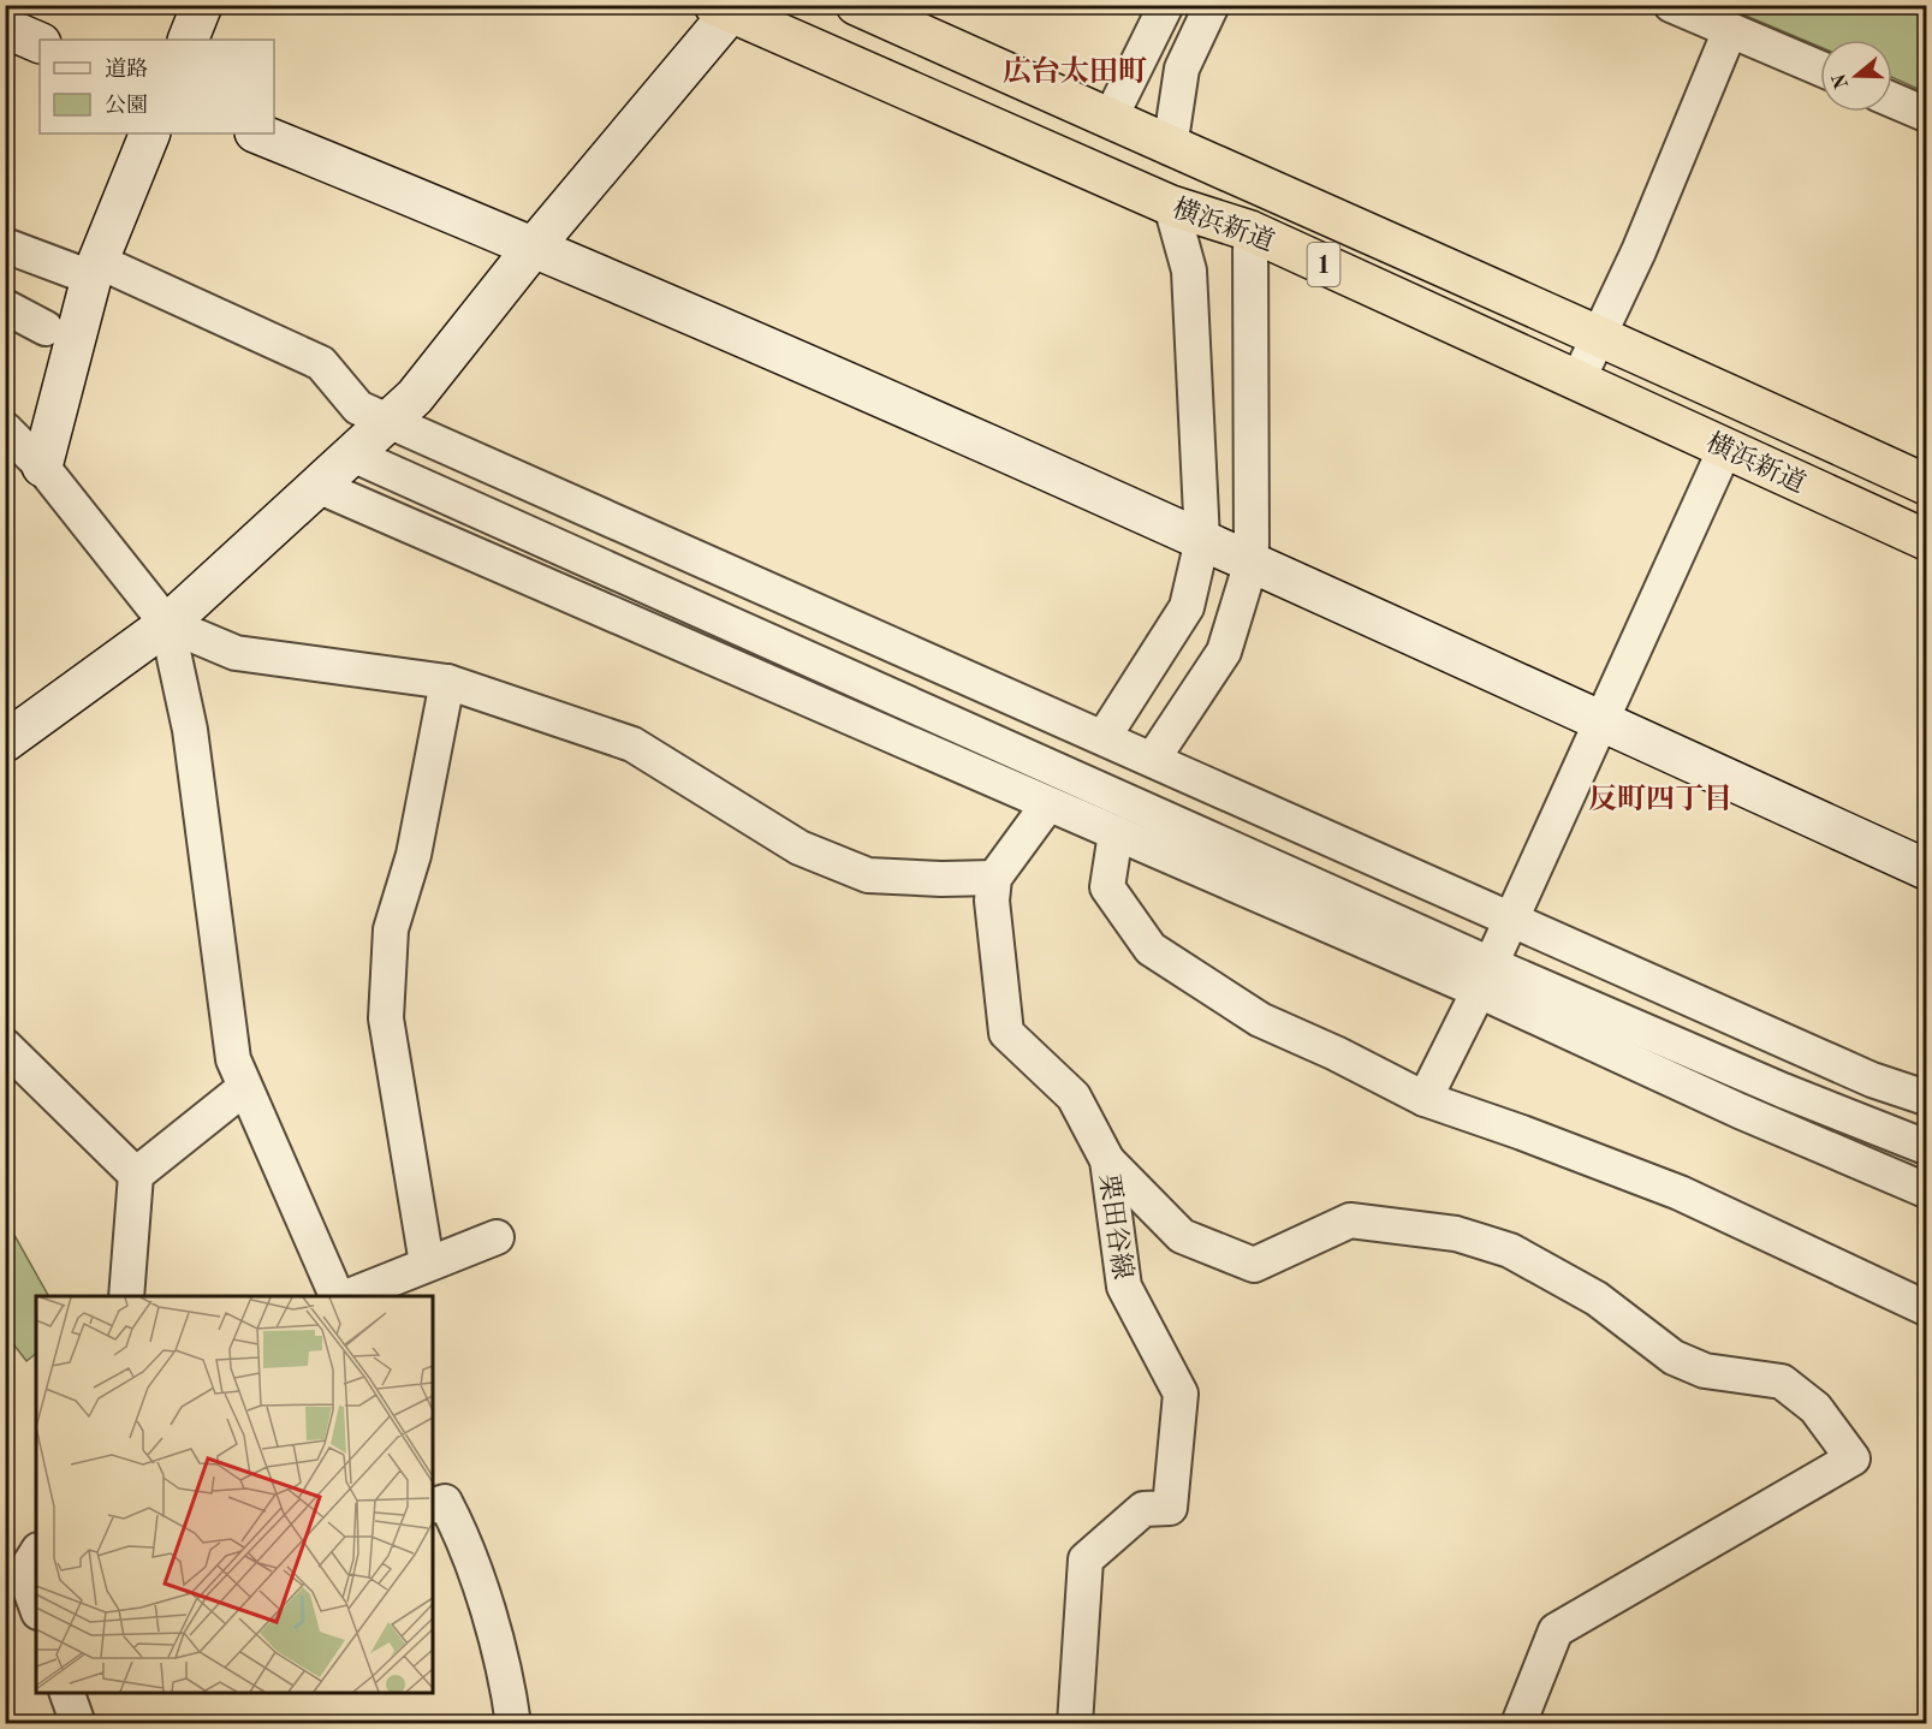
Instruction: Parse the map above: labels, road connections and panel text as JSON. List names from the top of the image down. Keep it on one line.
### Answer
{"streets":{"highway":["横浜新道","1"],"street":["栗田谷線"]},"districts":["広台太田町","反町四丁目"],"legend":["道路","公園"],"north":"left"}
